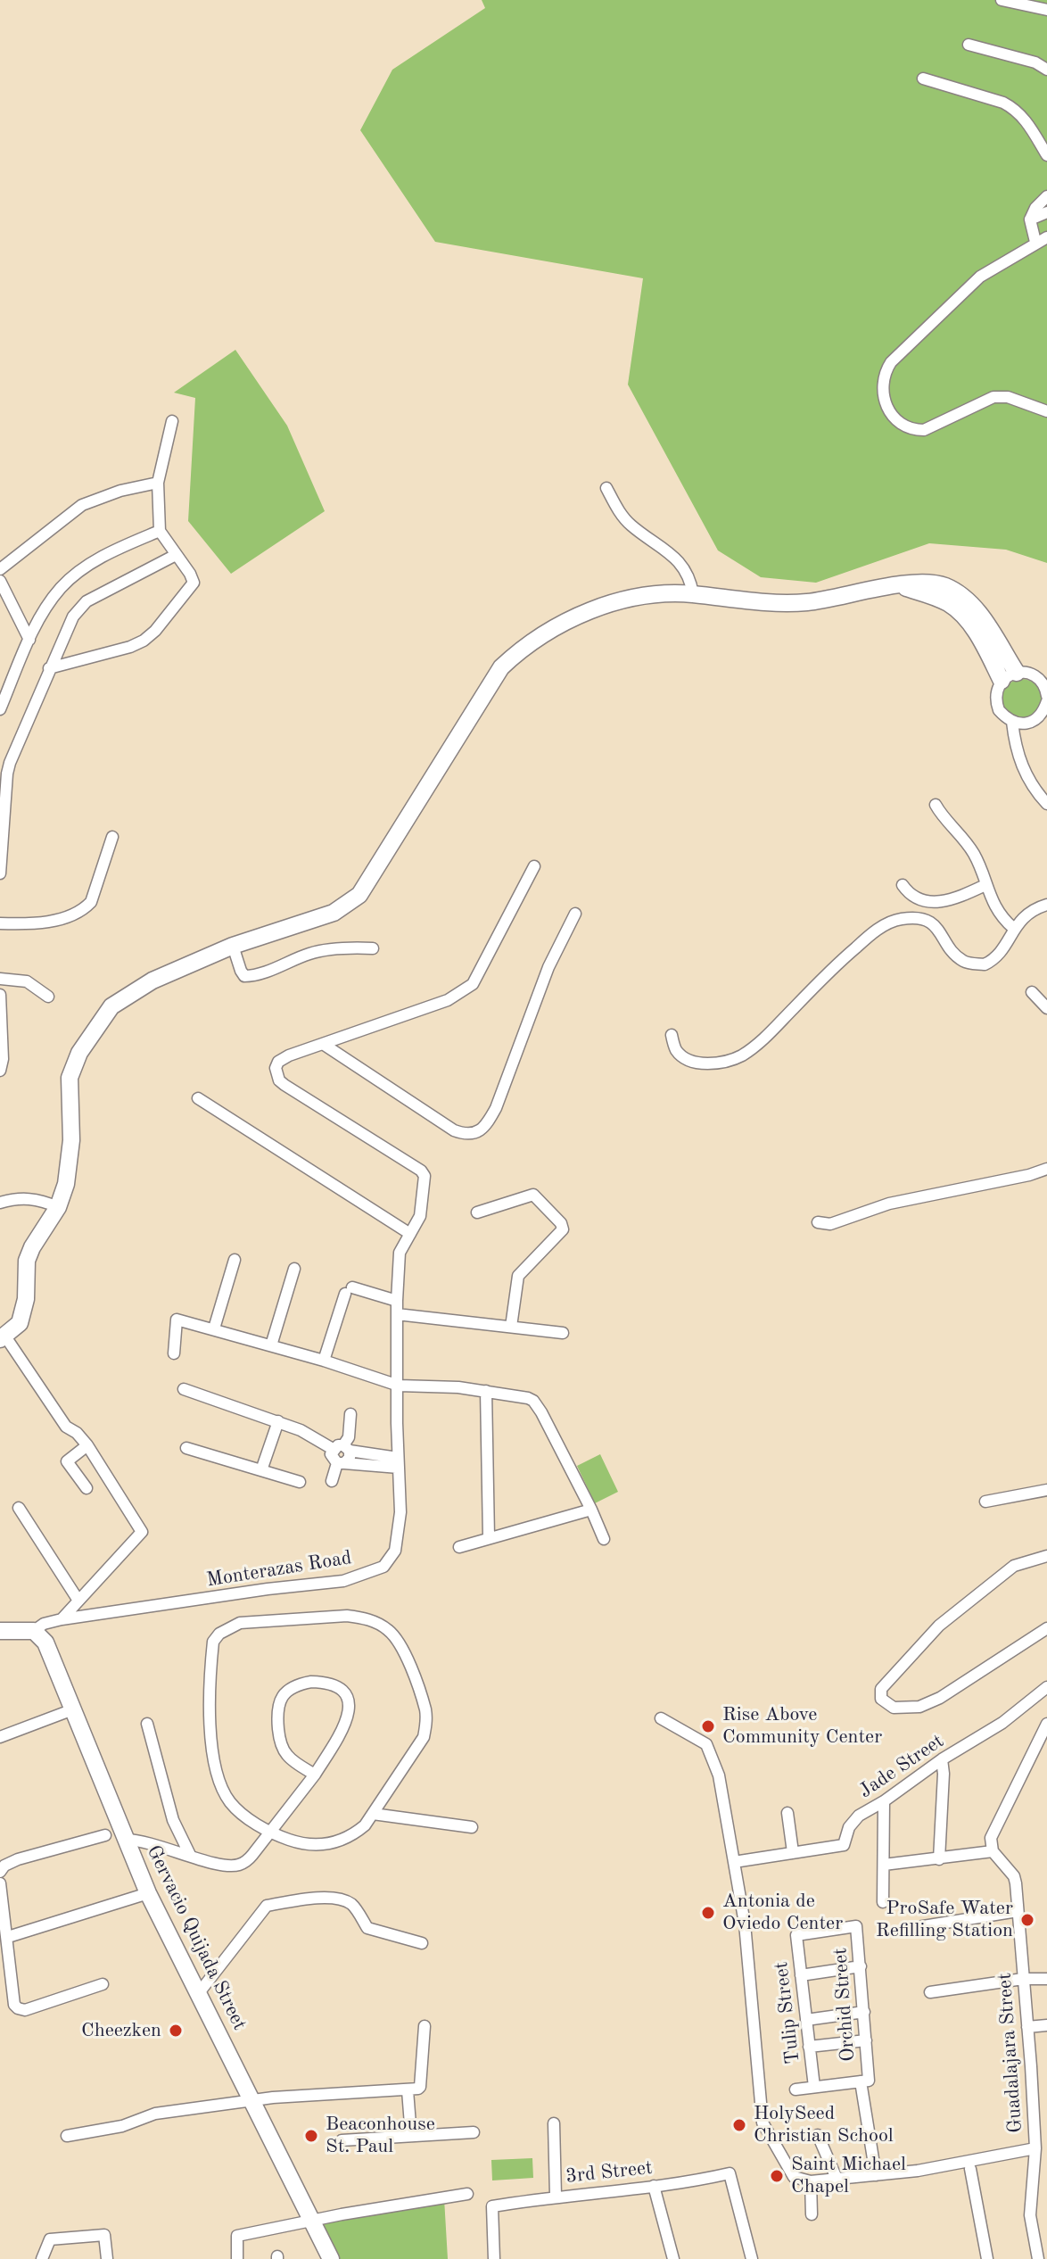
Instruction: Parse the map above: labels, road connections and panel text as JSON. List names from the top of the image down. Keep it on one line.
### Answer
{"streets":{"street":["Monterazas Road","Jade Street","Gervacio Quijada Street","Orchid Street","Tulip Street","Guadalajara Street","3rd Street"]},"crossings":[["Monterazas Road","Gervacio Quijada Street"],["Orchid Street","Tulip Street"]],"places":["Rise Above Community Center","Antonia de Oviedo Center","ProSafe Water Refilling Station","Cheezken","HolySeed Christian School","Beaconhouse St. Paul","Saint Michael Chapel"]}
